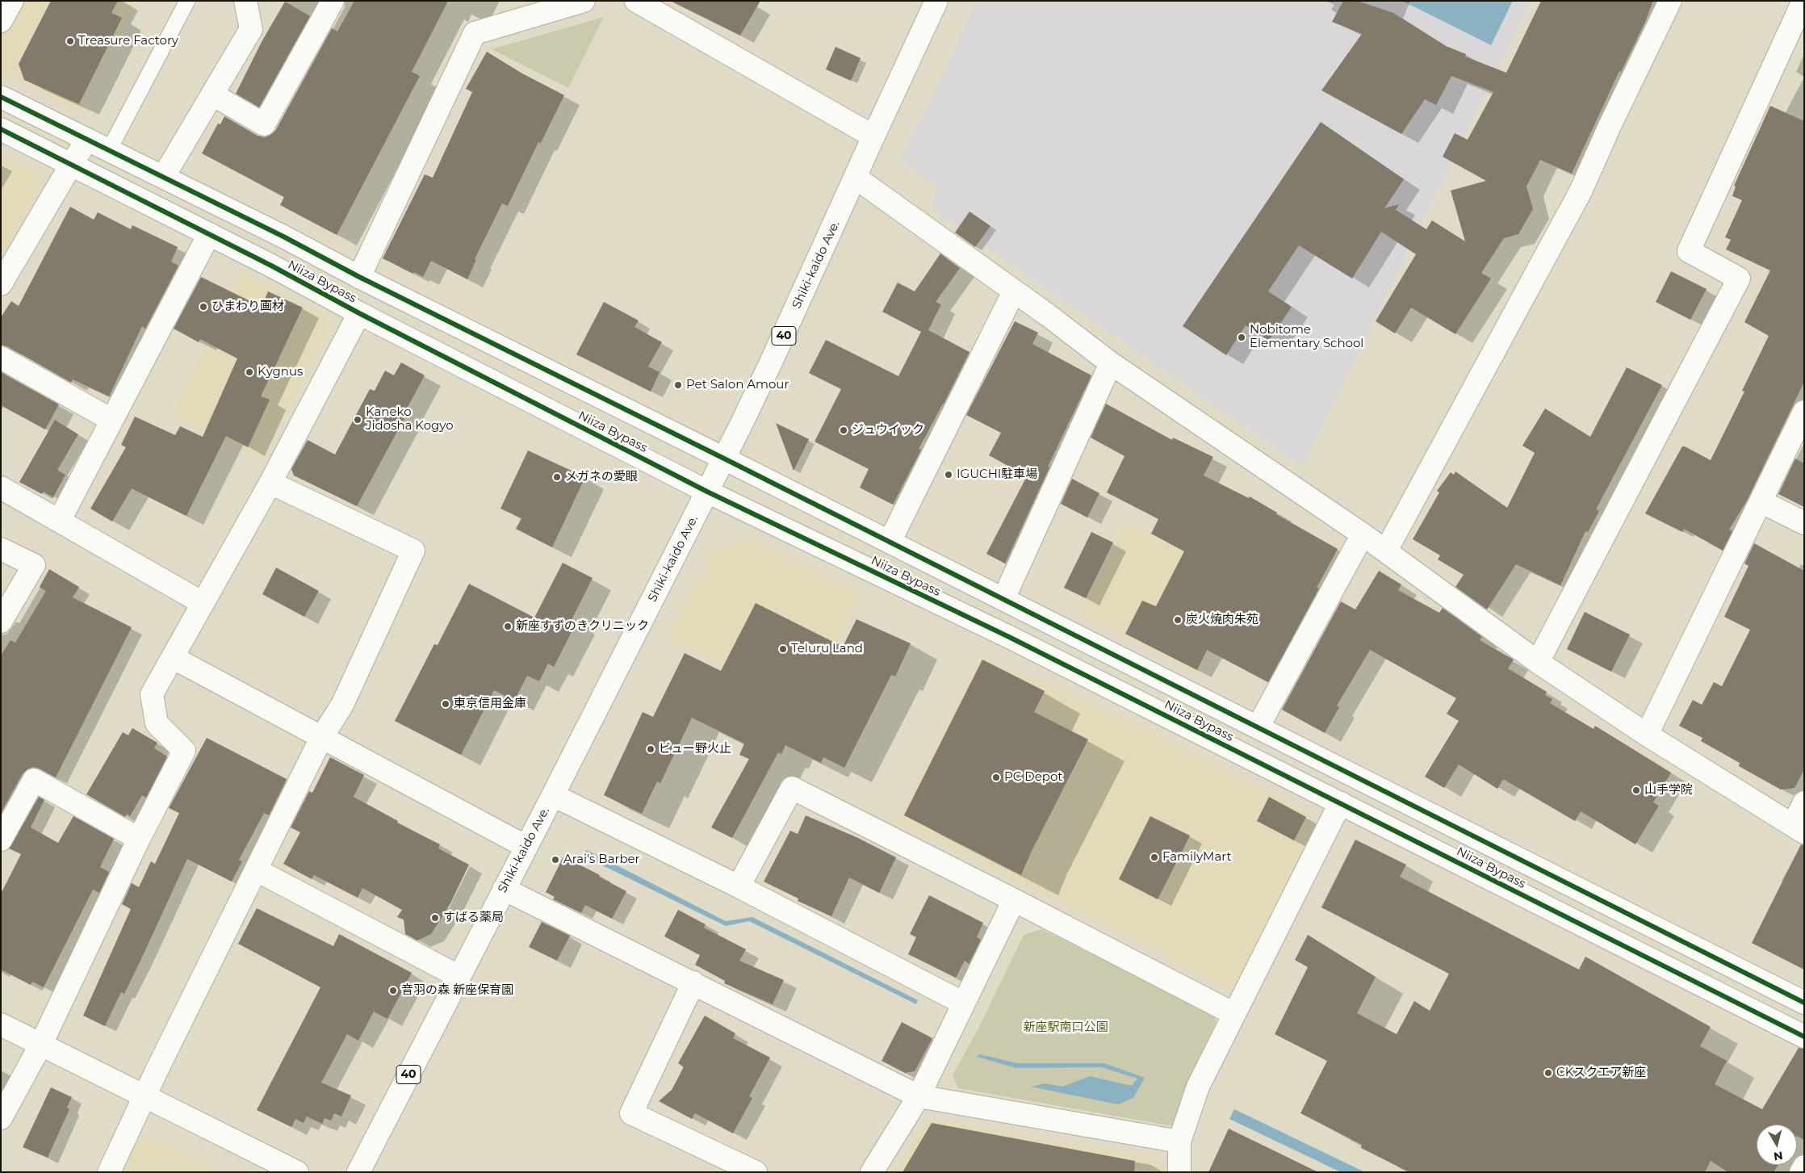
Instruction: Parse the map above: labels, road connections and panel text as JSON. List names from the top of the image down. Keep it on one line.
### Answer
{"streets":{"main road":["Shiki-kaido Ave.","Niiza Bypass","40"]},"crossings":[["Shiki-kaido Ave.","Niiza Bypass"]],"parks":["新座駅南口公園"],"places":["Treasure Factory","ひまわり画材","Nobitome Elementary School","Kygnus","Pet Salon Amour","Kaneko Jidosha Kogyo","ジュウイック","IGUCHI駐車場","メガネの愛眼","炭火焼肉朱苑","新座すずのきクリニック","Teluru Land","東京信用金庫","ビュー野火止","PC Depot","山手学院","FamilyMart","Arai's Barber","すばる薬局","音羽の森 新座保育園","CKスクエア新座"],"north":"bottom"}
